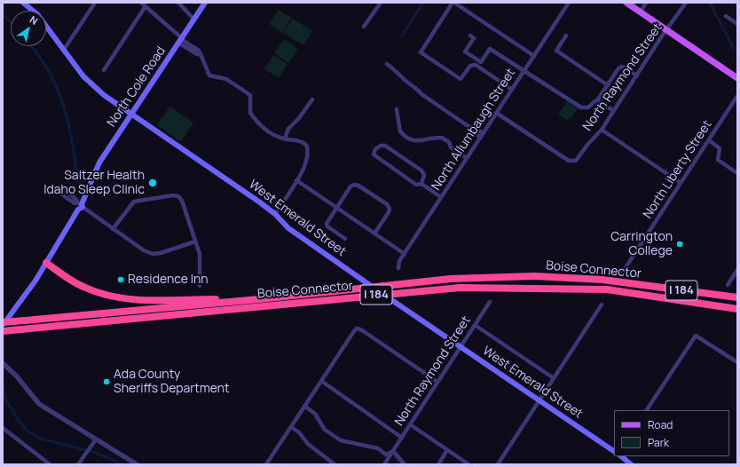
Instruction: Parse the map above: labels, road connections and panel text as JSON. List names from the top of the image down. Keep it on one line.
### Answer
{"streets":{"highway":["Boise Connector","I 184"],"main road":["North Cole Road","West Emerald Street"],"street":["North Raymond Street","North Allumbaugh Street","North Liberty Street"]},"crossings":[["North Raymond Street","North Allumbaugh Street"],["North Raymond Street","West Emerald Street"],["North Cole Road","West Emerald Street"],["North Cole Road","Boise Connector"]],"places":["Saltzer Health Idaho Sleep Clinic","Carrington College","Residence Inn","Ada County Sheriffs Department"],"legend":["Road","Park"],"north":"top right"}
